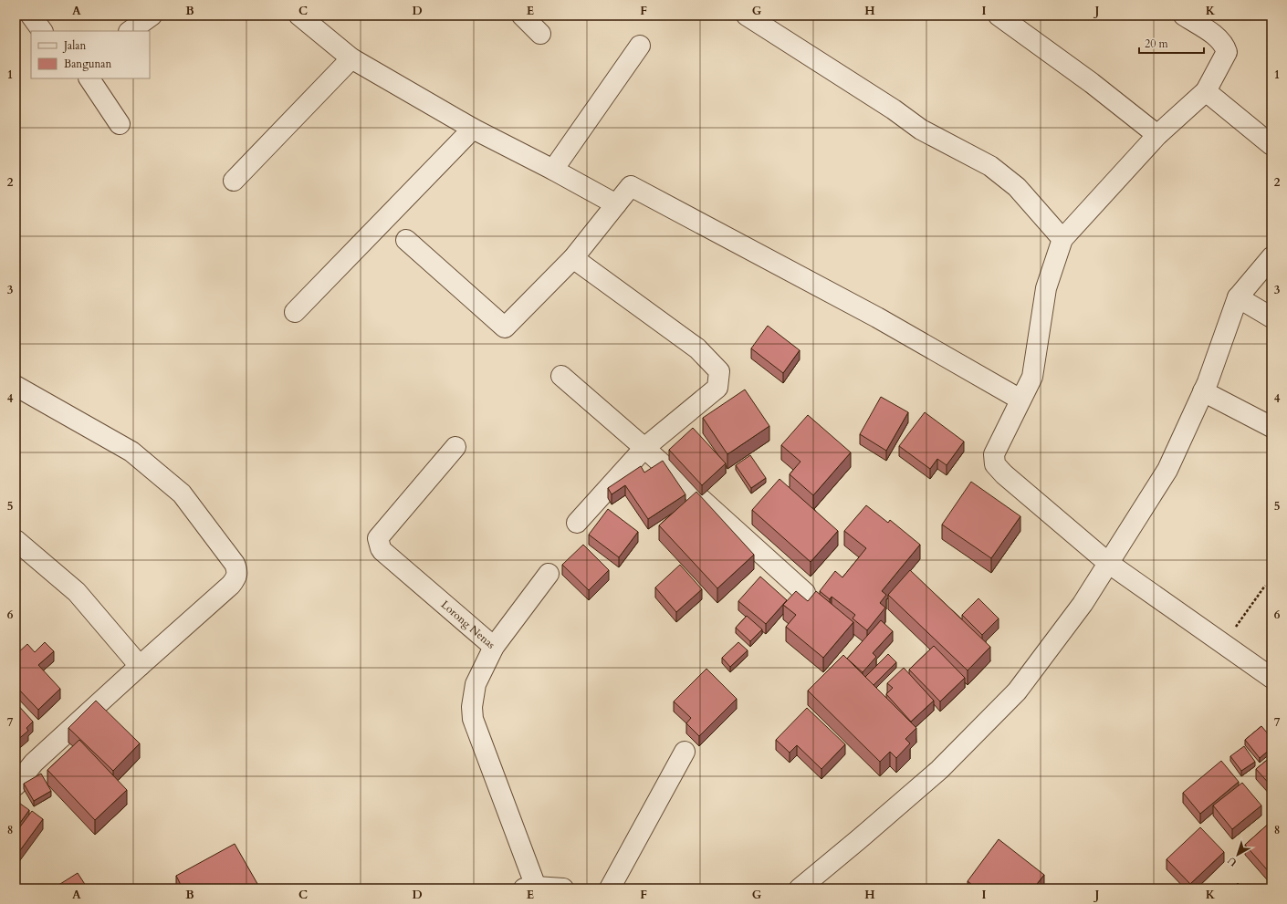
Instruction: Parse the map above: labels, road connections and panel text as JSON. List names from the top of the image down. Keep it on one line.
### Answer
{"streets":{"street":["Lorong Nenas"]},"legend":["Jalan","Bangunan"],"scale_bar":"20 m","north":"bottom left","grid":{"columns":["A","B","C","D","E","F","G","H","I","J","K"],"rows":["1","2","3","4","5","6","7","8"]}}
